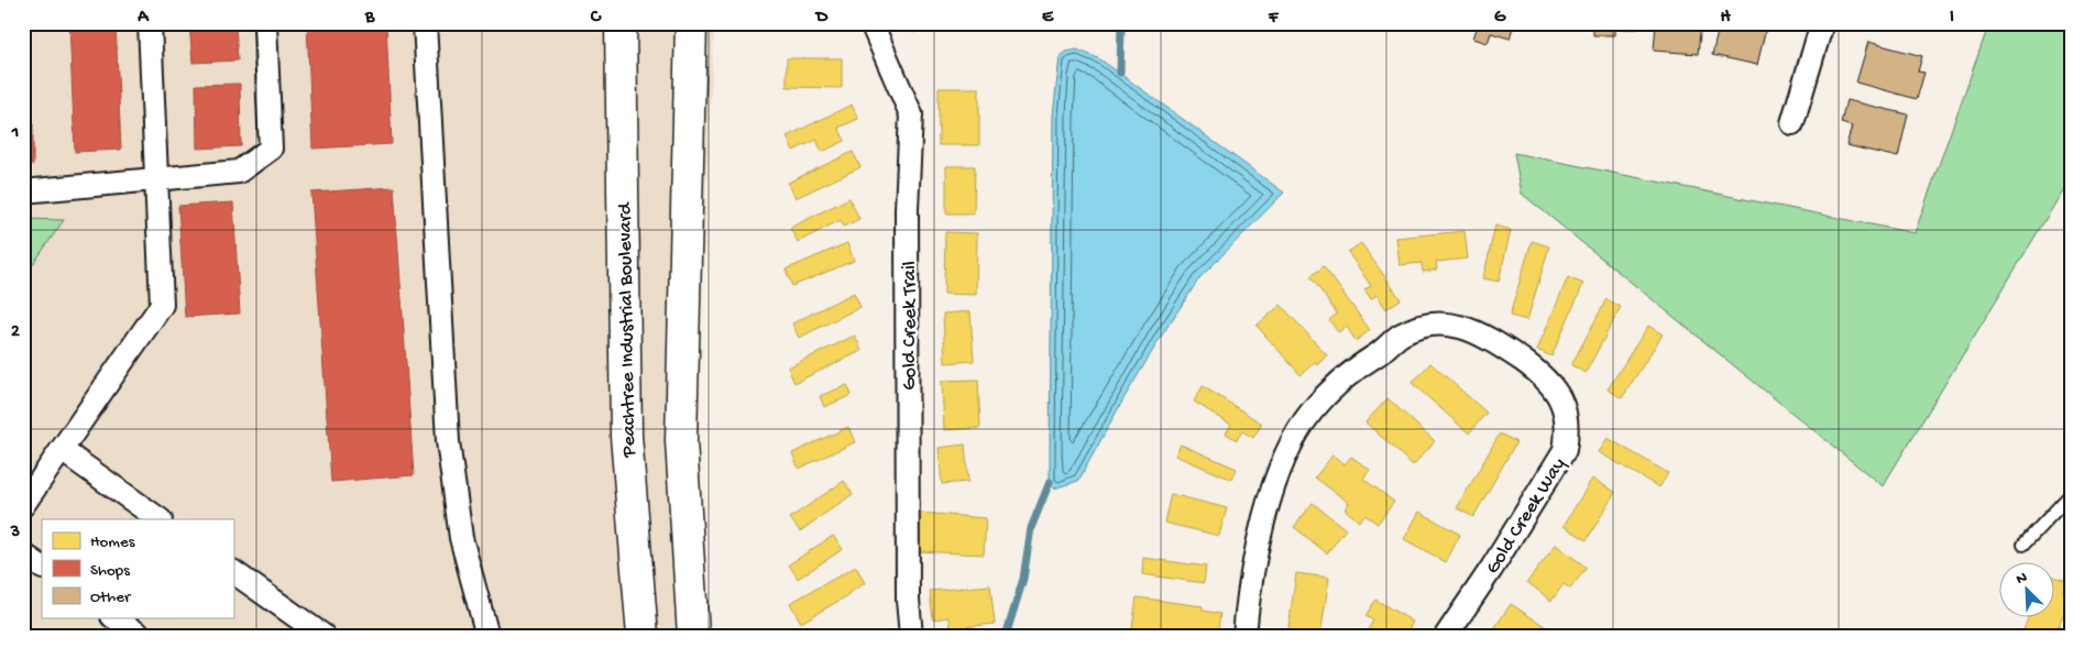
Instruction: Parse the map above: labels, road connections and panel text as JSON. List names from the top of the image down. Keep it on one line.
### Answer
{"streets":{"main road":["Peachtree Industrial Boulevard"],"street":["Gold Creek Trail","Gold Creek Way"]},"legend":["Homes","Shops","Other"],"north":"top left","grid":{"columns":["A","B","C","D","E","F","G","H","I"],"rows":["1","2","3"]}}
